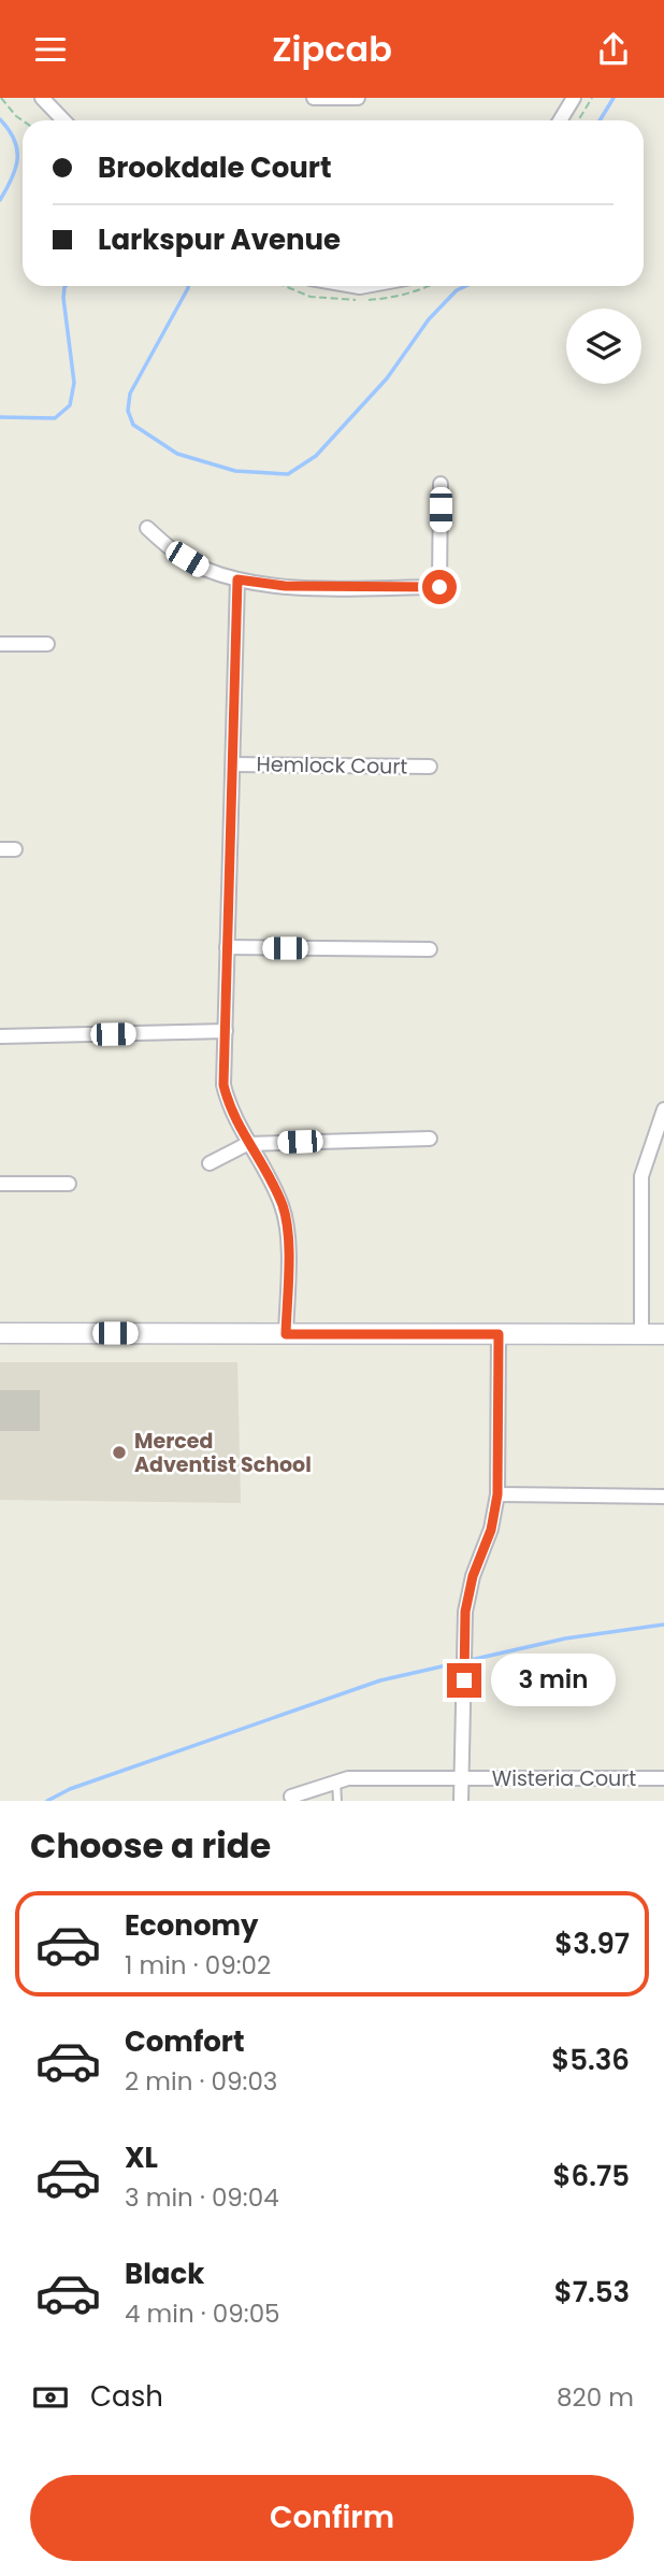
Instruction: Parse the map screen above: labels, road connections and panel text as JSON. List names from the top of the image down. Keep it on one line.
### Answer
{"streets":{"street":["Hemlock Court","Wisteria Court"]},"places":["Merced Adventist School"],"page":{"header":"Zipcab","banner":["Brookdale Court","Larkspur Avenue"],"bubble":"3 min","heading":"Choose a ride","list":[{"name":"Economy","note":"1 min · 09:02","value":"$3.97"},{"name":"Comfort","note":"2 min · 09:03","value":"$5.36"},{"name":"XL","note":"3 min · 09:04","value":"$6.75"},{"name":"Black","note":"4 min · 09:05","value":"$7.53"}],"pay":["Cash","820 m"],"buttons":"Confirm"}}
